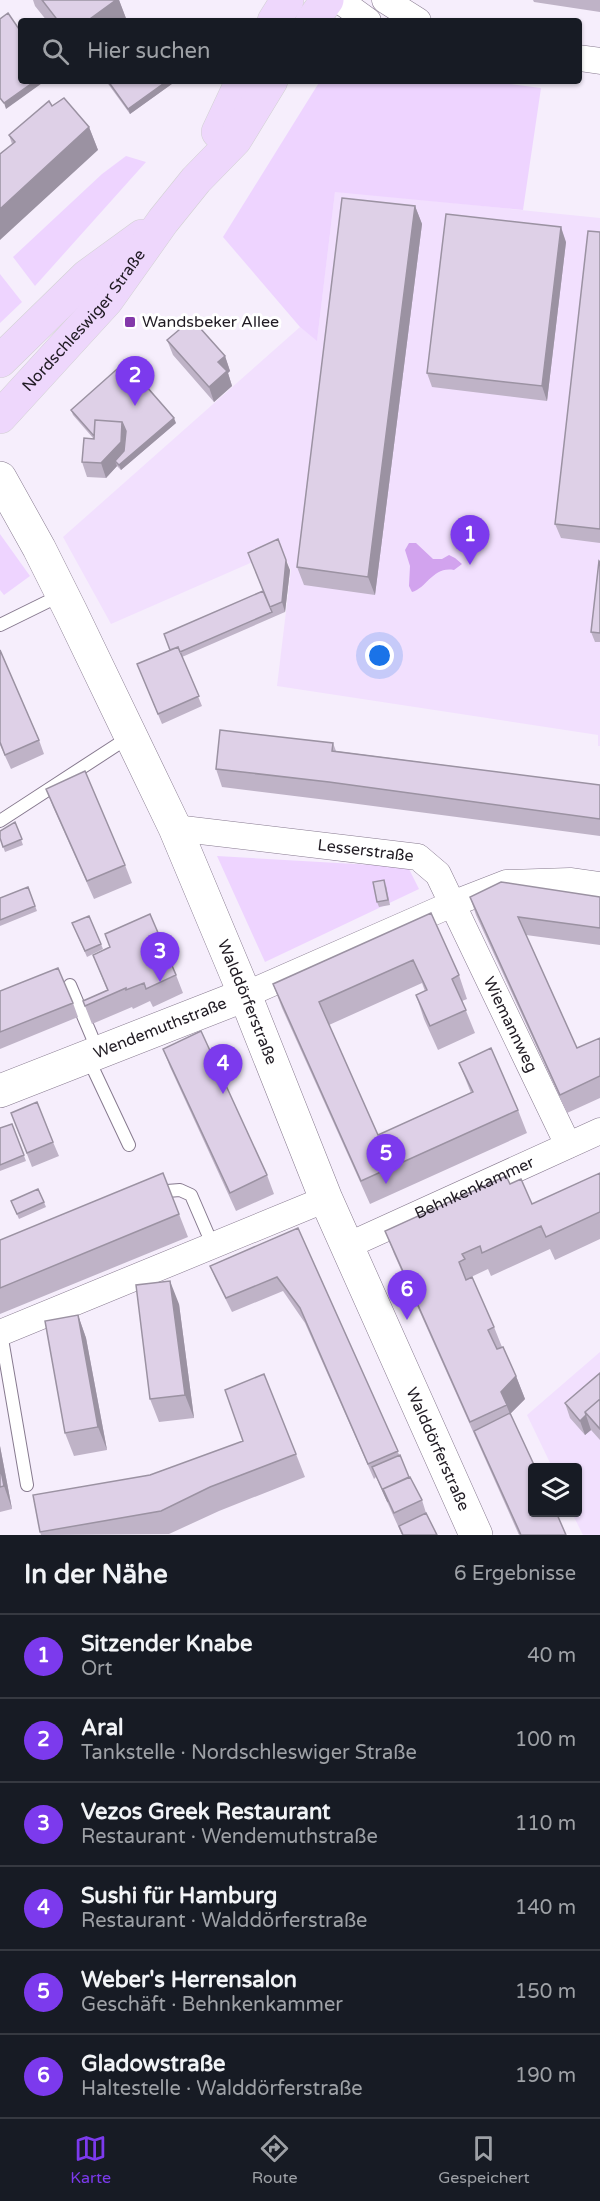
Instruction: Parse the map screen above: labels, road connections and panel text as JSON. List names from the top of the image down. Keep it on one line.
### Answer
{"streets":{"main road":["Nordschleswiger Straße"],"street":["Lesserstraße","Walddörferstraße","Wiemannweg","Wendemuthstraße","Behnkenkammer"]},"crossings":[["Lesserstraße","Walddörferstraße"],["Lesserstraße","Wiemannweg"],["Lesserstraße","Wendemuthstraße"],["Walddörferstraße","Wendemuthstraße"],["Walddörferstraße","Behnkenkammer"],["Wiemannweg","Wendemuthstraße"],["Wiemannweg","Behnkenkammer"]],"places":{"transit":["Wandsbeker Allee"]},"page":{"search":"Hier suchen","pins":["2","1","3","4","5","6"],"heading":["In der Nähe","6 Ergebnisse"],"list":[{"mark":"1","name":"Sitzender Knabe","note":"Ort","value":"40 m"},{"mark":"2","name":"Aral","note":"Tankstelle · Nordschleswiger Straße","value":"100 m"},{"mark":"3","name":"Vezos Greek Restaurant","note":"Restaurant · Wendemuthstraße","value":"110 m"},{"mark":"4","name":"Sushi für Hamburg","note":"Restaurant · Walddörferstraße","value":"140 m"},{"mark":"5","name":"Weber's Herrensalon","note":"Geschäft · Behnkenkammer","value":"150 m"},{"mark":"6","name":"Gladowstraße","note":"Haltestelle · Walddörferstraße","value":"190 m"}],"nav":["Karte","Route","Gespeichert"]}}
